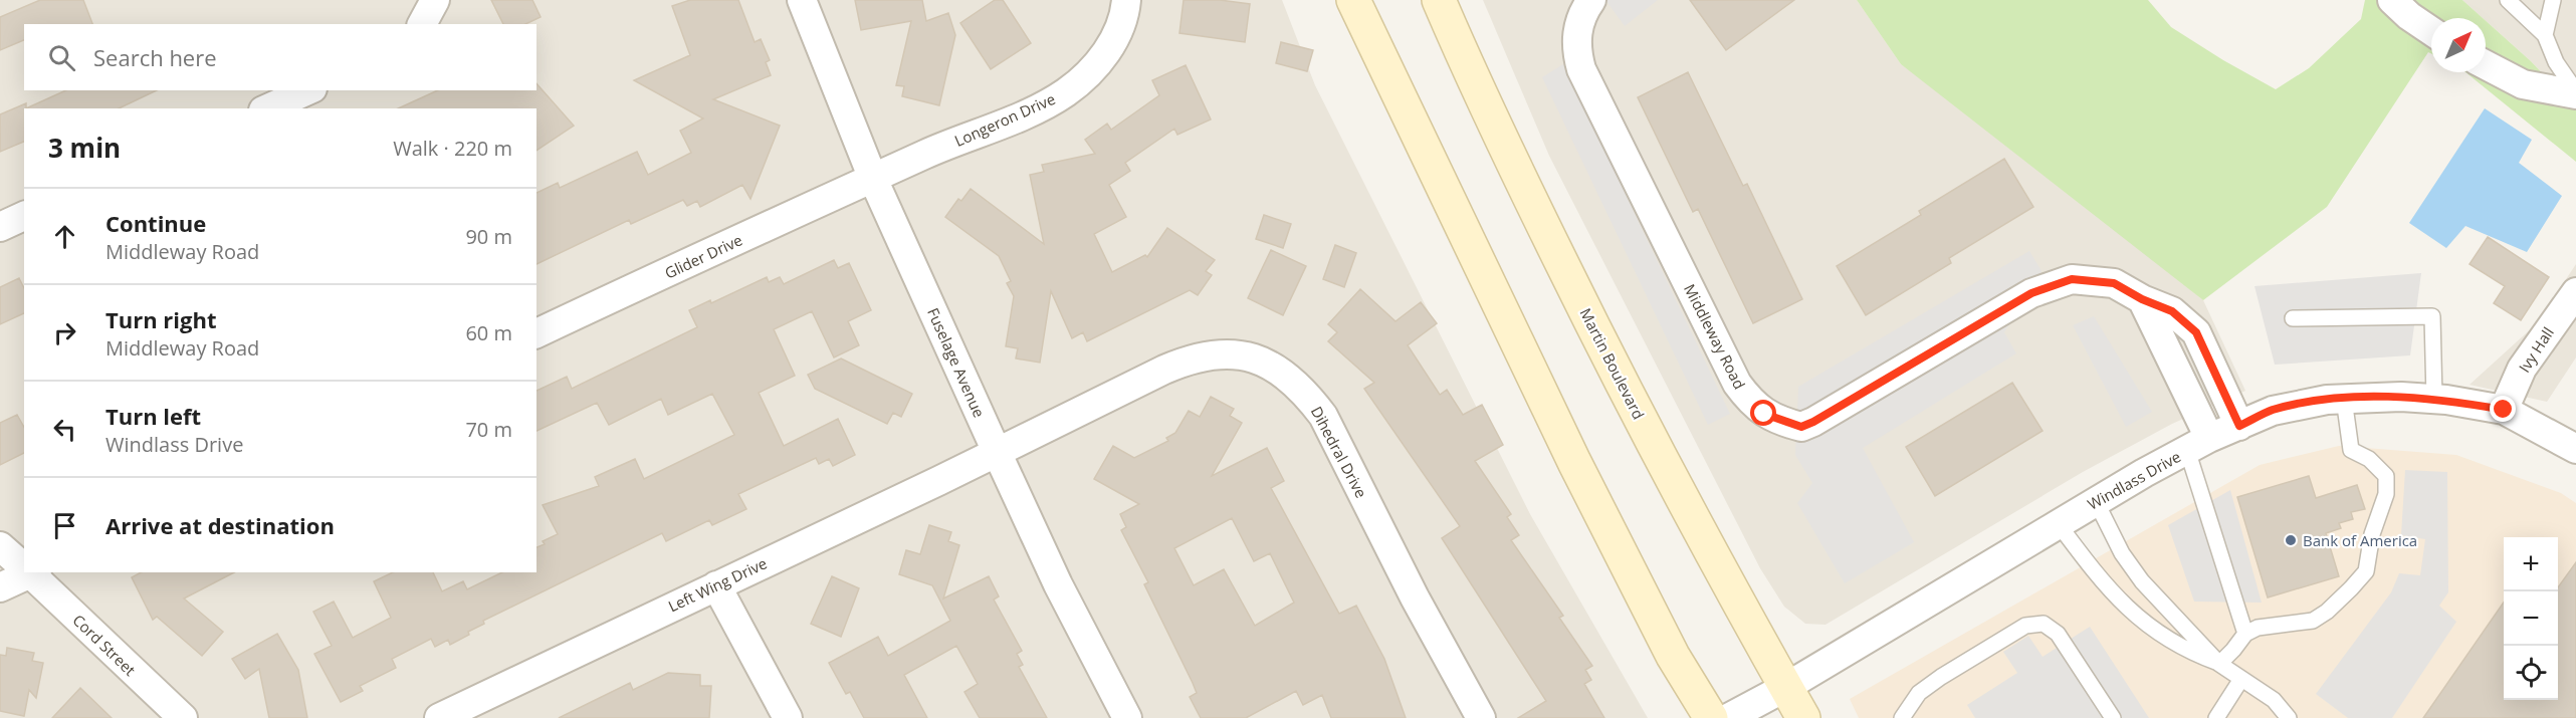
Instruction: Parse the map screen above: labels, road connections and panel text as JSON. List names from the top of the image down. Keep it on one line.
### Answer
{"streets":{"main road":["Martin Boulevard"],"street":["Longeron Drive","Glider Drive","Middleway Road","Ivy Hall","Fuselage Avenue","Dihedral Drive","Windlass Drive","Left Wing Drive","Cord Street"]},"crossings":[["Longeron Drive","Glider Drive"],["Longeron Drive","Fuselage Avenue"],["Glider Drive","Fuselage Avenue"],["Middleway Road","Windlass Drive"],["Ivy Hall","Windlass Drive"],["Fuselage Avenue","Dihedral Drive"],["Fuselage Avenue","Left Wing Drive"],["Martin Boulevard","Windlass Drive"],["Dihedral Drive","Left Wing Drive"]],"places":["Bank of America"],"north":"top right","page":{"search":"Search here","heading":["3 min","Walk · 220 m"],"list":[["Continue","Middleway Road","90 m"],["Turn right","Middleway Road","60 m"],["Turn left","Windlass Drive","70 m"],"Arrive at destination"],"map_buttons":["+","−"]}}
